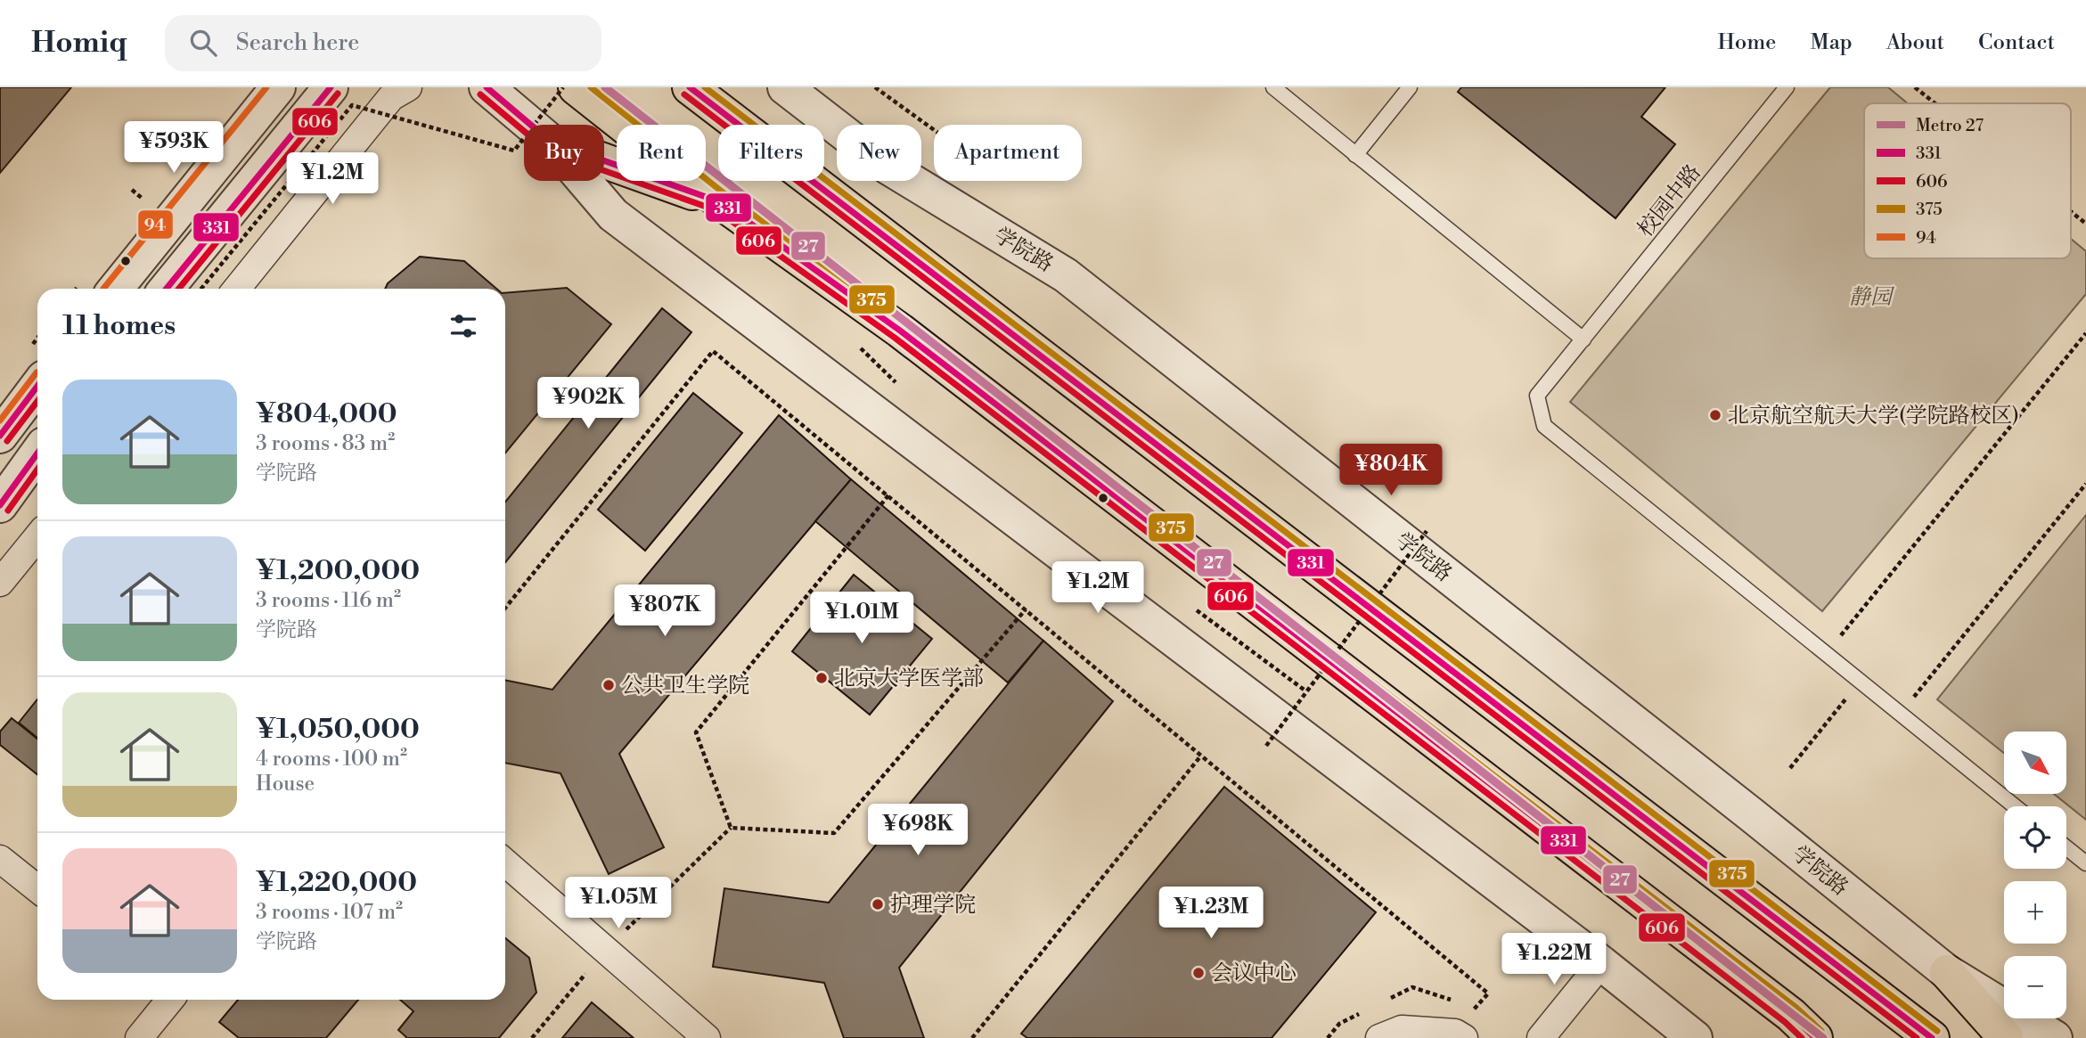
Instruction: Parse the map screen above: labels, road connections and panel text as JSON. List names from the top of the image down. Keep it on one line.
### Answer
{"streets":{"street":["学院路"],"lane":["校园中路"]},"parks":["静园"],"places":["北京航空航天大学(学院路校区)","北京大学医学部","公共卫生学院","护理学院","会议中心"],"lines":["metro line 27","transit line 331","transit line 375","transit line 94","transit line 606"],"legend":["Metro 27","331","606","375","94"],"north":"bottom right","page":{"header":"Homiq","search":"Search here","nav":["Home","Map","About","Contact"],"price":["¥593K","¥1.2M","¥902K","¥804K","¥1.2M","¥807K","¥1.01M","¥698K","¥1.05M","¥1.23M","¥1.22M"],"chip":["Buy","Rent","Filters","New","Apartment"],"heading":"11 homes","list":[{"name":"¥804,000","note":"3 rooms · 83 m² · 学院路"},{"name":"¥1,200,000","note":"3 rooms · 116 m² · 学院路"},{"name":"¥1,050,000","note":"4 rooms · 100 m² · House"},{"name":"¥1,220,000","note":"3 rooms · 107 m² · 学院路"}],"map_buttons":["+","−"]}}
